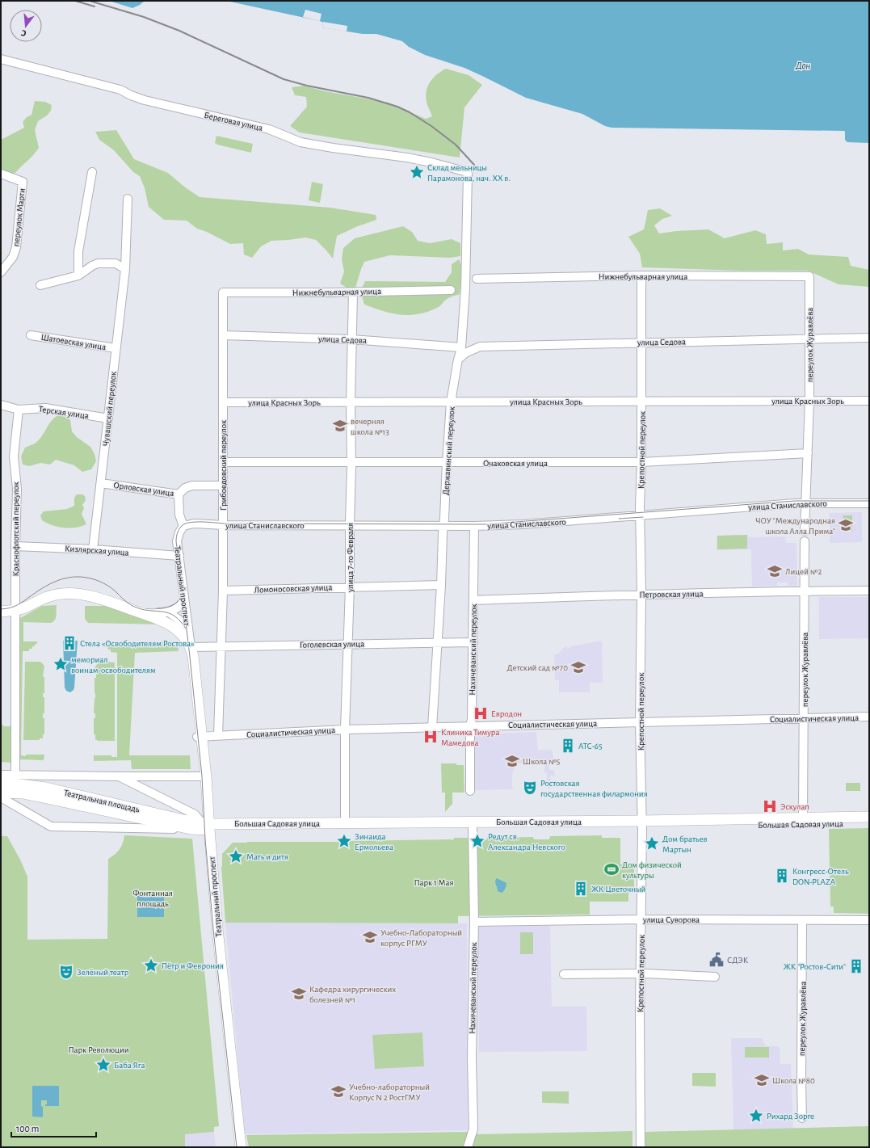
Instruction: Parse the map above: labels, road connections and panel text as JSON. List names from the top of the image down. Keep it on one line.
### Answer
{"streets":{"main road":["Театральный проспект","Театральная площадь","Большая Садовая улица"],"street":["Береговая улица","переулок Марти","Нижнебульварная улица","улица Седова","Шатоевская улица","переулок Журавлёва","улица Красных Зорь","Чувашский переулок","Терская улица","Крепостной переулок","Державинский переулок","Очаковская улица","Грибоедовский переулок","Орловская улица","улица Станиславского","Краснофлотский переулок","Кизлярская улица","улица 7-го Февраля","Ломоносовская улица","Петровская улица","Гоголевская улица","Нахичеванский переулок","Социалистическая улица","улица Суворова"]},"crossings":[["Береговая улица","Державинский переулок"],["Нижнебульварная улица","переулок Журавлёва"],["Нижнебульварная улица","Крепостной переулок"],["Нижнебульварная улица","Грибоедовский переулок"],["Нижнебульварная улица","улица 7-го Февраля"],["улица Седова","переулок Журавлёва"],["улица Седова","Крепостной переулок"],["улица Седова","Державинский переулок"],["улица Седова","Грибоедовский переулок"],["улица Седова","улица 7-го Февраля"],["Шатоевская улица","Чувашский переулок"],["переулок Журавлёва","улица Красных Зорь"],["переулок Журавлёва","Очаковская улица"],["переулок Журавлёва","улица Станиславского"],["переулок Журавлёва","Петровская улица"],["переулок Журавлёва","Социалистическая улица"],["переулок Журавлёва","Большая Садовая улица"],["переулок Журавлёва","улица Суворова"],["улица Красных Зорь","Крепостной переулок"],["улица Красных Зорь","Державинский переулок"],["улица Красных Зорь","Грибоедовский переулок"],["улица Красных Зорь","улица 7-го Февраля"],["Чувашский переулок","Терская улица"],["Чувашский переулок","Орловская улица"],["Чувашский переулок","Кизлярская улица"],["Терская улица","Краснофлотский переулок"],["Крепостной переулок","Очаковская улица"],["Крепостной переулок","улица Станиславского"],["Крепостной переулок","Петровская улица"],["Крепостной переулок","Социалистическая улица"],["Крепостной переулок","Большая Садовая улица"],["Крепостной переулок","улица Суворова"],["Державинский переулок","Очаковская улица"],["Державинский переулок","улица Станиславского"],["Державинский переулок","Ломоносовская улица"],["Державинский переулок","Гоголевская улица"],["Державинский переулок","Социалистическая улица"],["Очаковская улица","Грибоедовский переулок"],["Очаковская улица","улица 7-го Февраля"],["Грибоедовский переулок","Орловская улица"],["Грибоедовский переулок","улица Станиславского"],["Грибоедовский переулок","Ломоносовская улица"],["Грибоедовский переулок","Гоголевская улица"],["Грибоедовский переулок","Социалистическая улица"],["улица Станиславского","улица 7-го Февраля"],["улица Станиславского","Театральный проспект"],["улица Станиславского","Нахичеванский переулок"],["Краснофлотский переулок","Кизлярская улица"],["Краснофлотский переулок","Театральная площадь"],["Кизлярская улица","Театральный проспект"],["улица 7-го Февраля","Ломоносовская улица"],["улица 7-го Февраля","Гоголевская улица"],["улица 7-го Февраля","Социалистическая улица"],["улица 7-го Февраля","Большая Садовая улица"],["Театральный проспект","Гоголевская улица"],["Театральный проспект","Социалистическая улица"],["Театральный проспект","Театральная площадь"],["Театральный проспект","Большая Садовая улица"],["Петровская улица","Нахичеванский переулок"],["Гоголевская улица","Нахичеванский переулок"],["Нахичеванский переулок","Социалистическая улица"],["Нахичеванский переулок","Большая Садовая улица"],["Нахичеванский переулок","улица Суворова"],["Театральная площадь","Большая Садовая улица"]],"water":["Дон"],"parks":["Парк 1 Мая","Фонтанная площадь","Парк Революции"],"places":{"place":["Склад мельницы Парамонова, нач. XX в.","мемориал воинам-освободителям","Зинаида Ермольева","Редут св. Александра Невского","Дом братьев Мартын","Мать и дитя","Пётр и Феврония","Баба Яга","Рихард Зорге"],"school or university":["вечерняя школа №13","ЧОУ \"Международная школа Алла Прима\"","Лицей №2","Детский сад №70","Школа №5","Учебно-Лабораторный корпус РГМУ","Кафедра хирургических болезней №1","Школа №80","Учебно-лабораторный Корпус N 2 РостГМУ"],"building":["Стела «Освободителям Ростова»","АТС-65","Конгресс-Отель DON-PLAZA","ЖК Цветочный","ЖК \"Ростов-Сити\""],"hospital":["Евродон","Клиника Тимура Мамедова","Эскулап"],"theatre":["Ростовская государственная филармония","Зелёный театр"],"sports":["Дом физической культуры"],"public building":["СДЭК"]},"scale_bar":"100 m","north":"bottom"}
